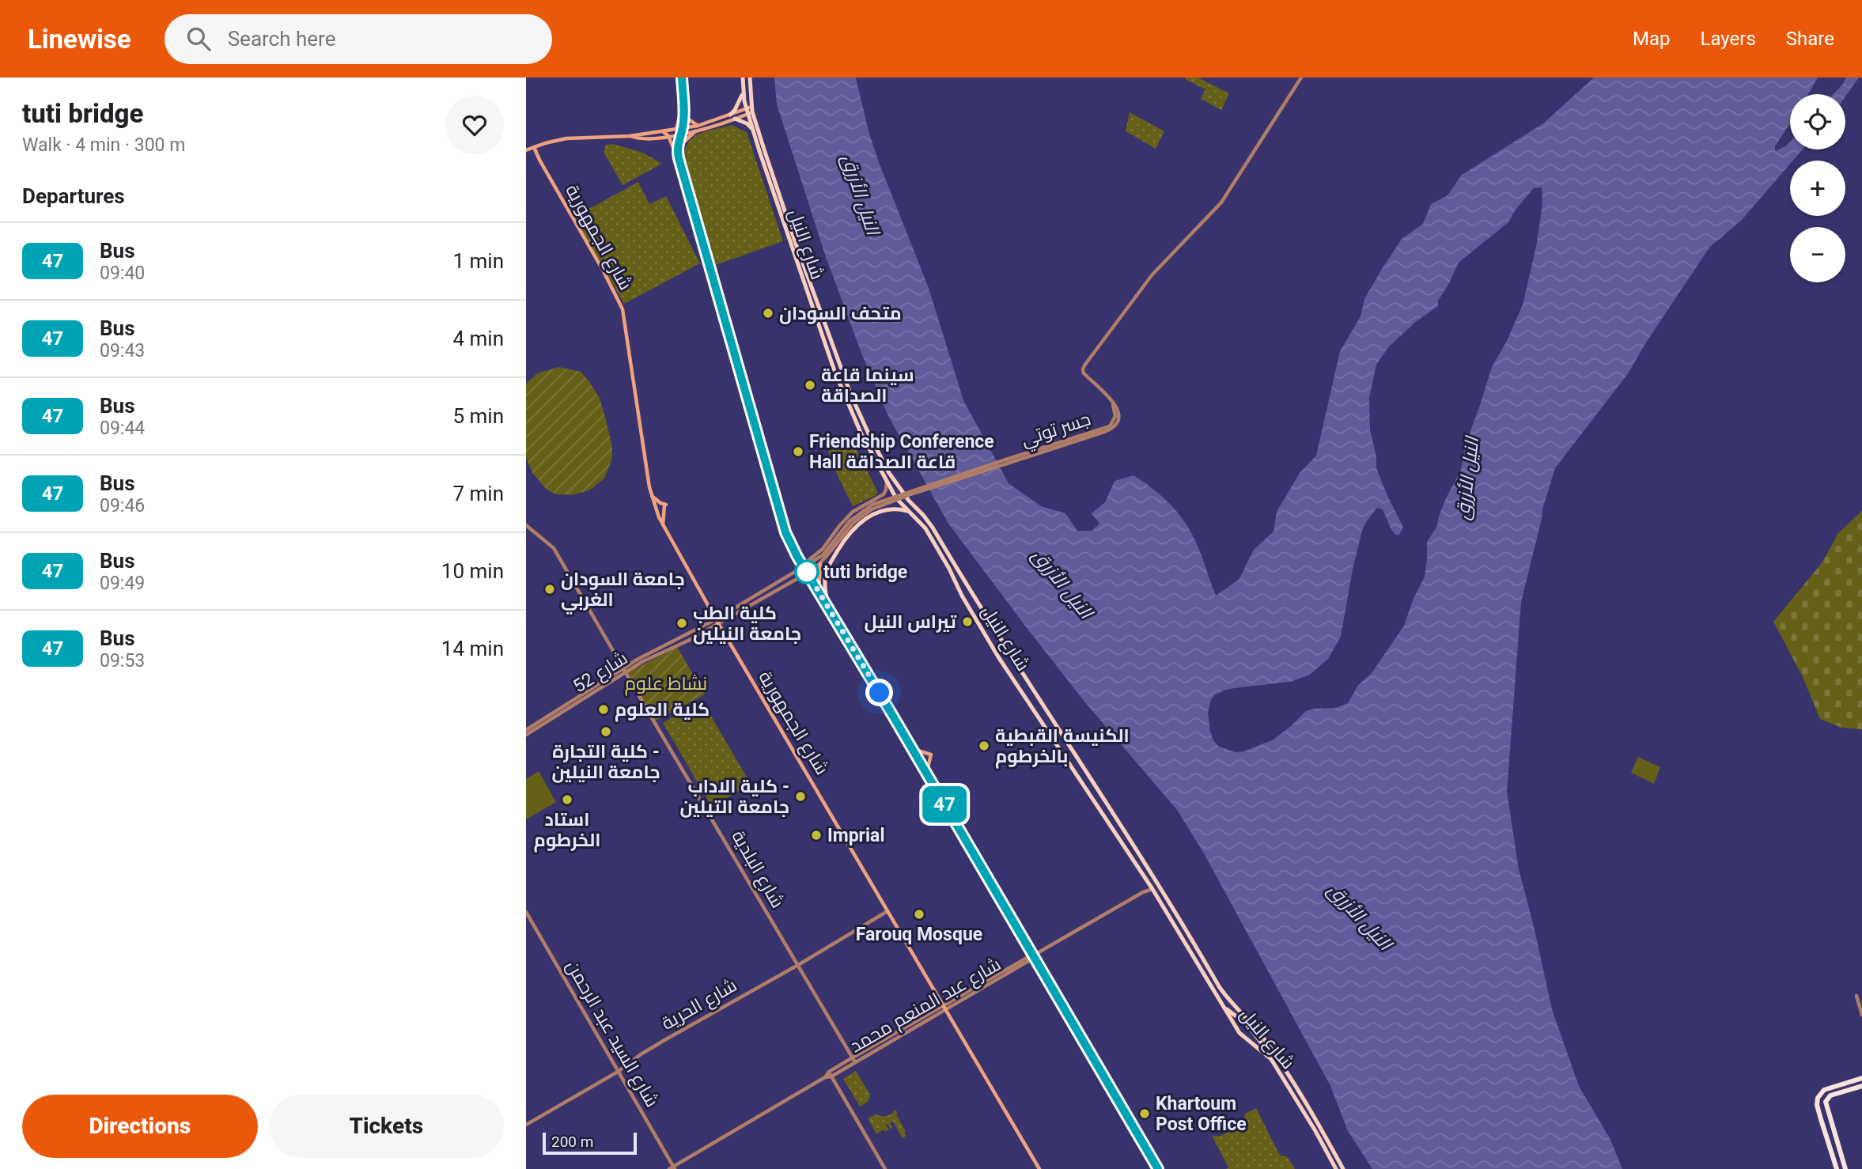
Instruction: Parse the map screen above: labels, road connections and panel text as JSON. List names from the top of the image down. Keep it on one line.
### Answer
{"streets":{"main road":["شارع الجمهورية","شارع النيل"],"street":["جسر توتي","شارع 52","شارع البلدية","شارع الحرية","شارع عبد المنعم محمد","شارع السيد عبد الرحمن"]},"crossings":[["شارع الجمهورية","شارع 52"],["شارع الجمهورية","شارع الحرية"],["شارع الجمهورية","شارع عبد المنعم محمد"],["شارع النيل","شارع عبد المنعم محمد"],["جسر توتي","شارع 52"],["شارع 52","شارع البلدية"],["شارع البلدية","شارع الحرية"],["شارع البلدية","شارع عبد المنعم محمد"],["شارع الحرية","شارع السيد عبد الرحمن"],["شارع عبد المنعم محمد","شارع السيد عبد الرحمن"]],"water":["النيل الأزرق"],"parks":["نشاط علوم"],"places":["متحف السودان","سينما قاعة الصداقة","Friendship Conference Hall قاعة الصداقة","tuti bridge","جامعة السودان الغربي","تيراس النيل","كلية الطب جامعة النيلين","كلية العلوم","كلية التجارة - جامعة النيلين","الكنيسة القبطية بالخرطوم","كلية الاداب - جامعة التيلين","استاد الخرطوم","Imprial","Farouq Mosque","Khartoum Post Office"],"lines":["bus line 47"],"scale_bar":"200 m","page":{"header":"Linewise","search":"Search here","nav":["Map","Layers","Share"],"heading":[["tuti bridge","Walk · 4 min · 300 m"],"Departures"],"on_map":"47","map_buttons":["+","−"],"list":[{"mark":"47","name":"Bus","note":"09:40","value":"1 min"},{"mark":"47","name":"Bus","note":"09:43","value":"4 min"},{"mark":"47","name":"Bus","note":"09:44","value":"5 min"},{"mark":"47","name":"Bus","note":"09:46","value":"7 min"},{"mark":"47","name":"Bus","note":"09:49","value":"10 min"},{"mark":"47","name":"Bus","note":"09:53","value":"14 min"}],"buttons":["Directions","Tickets"],"scale":"200 m"}}
